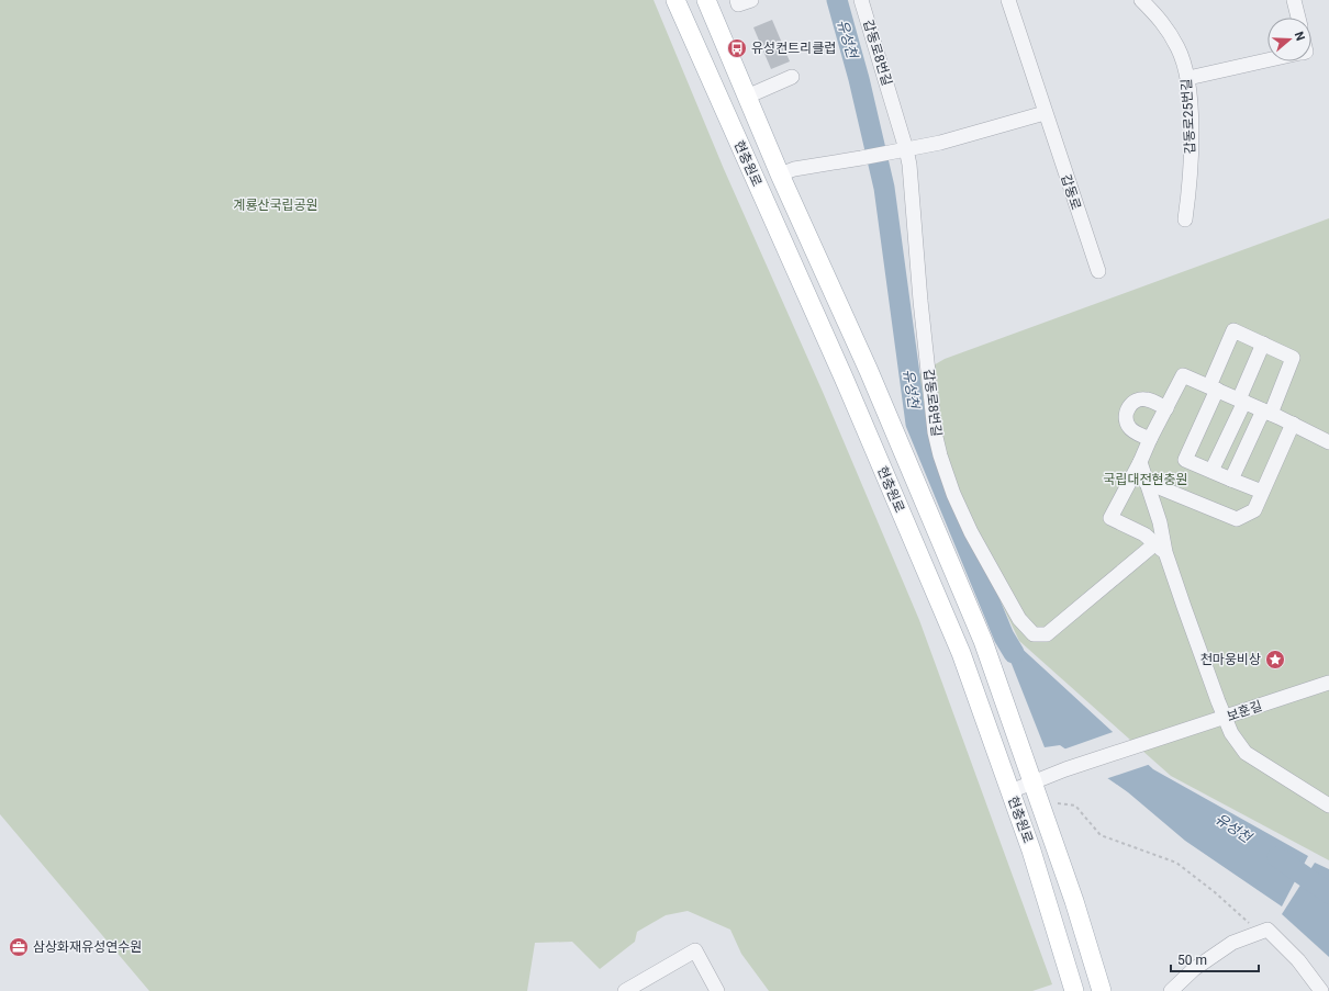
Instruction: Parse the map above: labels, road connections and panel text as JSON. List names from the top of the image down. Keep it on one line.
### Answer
{"streets":{"main road":["현충원로"],"street":["갑동로8번길","갑동로25번길","갑동로","보훈길"]},"crossings":[["현충원로","보훈길"]],"water":["유성천"],"parks":["계룡산국립공원","국립대전현충원"],"places":{"bus stop":["유성컨트리클럽"],"place":["천마웅비상"],"office":["삼상화재유성연수원"]},"scale_bar":"50 m","north":"right"}
